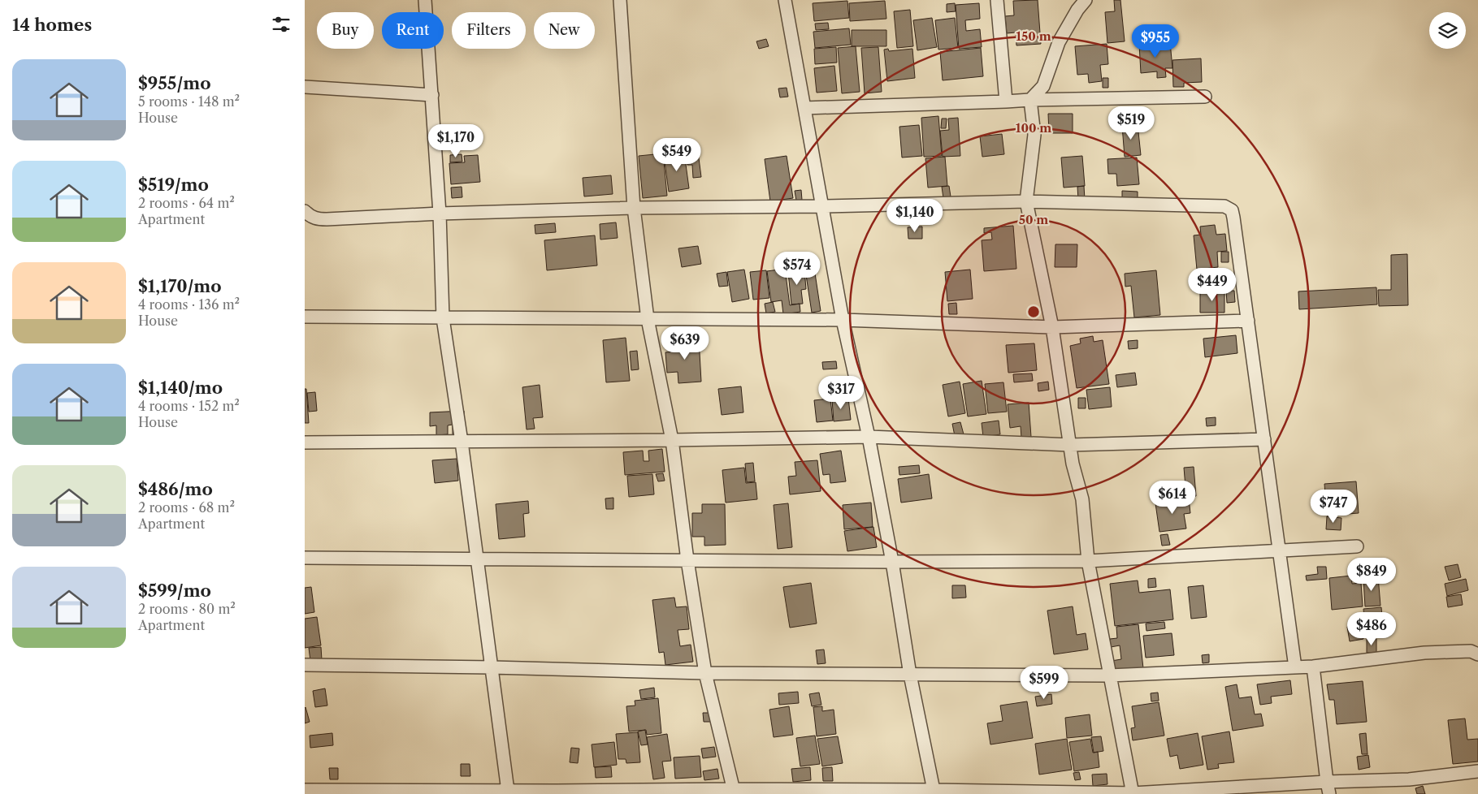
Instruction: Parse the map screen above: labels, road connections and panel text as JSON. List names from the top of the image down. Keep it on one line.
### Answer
{"page":{"heading":"14 homes","chip":["Buy","Rent","Filters","New"],"price":["$955","$519","$1,170","$549","$1,140","$574","$449","$639","$317","$614","$747","$849","$486","$599"],"list":[{"name":"$955/mo","note":"5 rooms · 148 m² · House"},{"name":"$519/mo","note":"2 rooms · 64 m² · Apartment"},{"name":"$1,170/mo","note":"4 rooms · 136 m² · House"},{"name":"$1,140/mo","note":"4 rooms · 152 m² · House"},{"name":"$486/mo","note":"2 rooms · 68 m² · Apartment"},{"name":"$599/mo","note":"2 rooms · 80 m² · Apartment"}]},"rings":["150 m","100 m","50 m"]}
